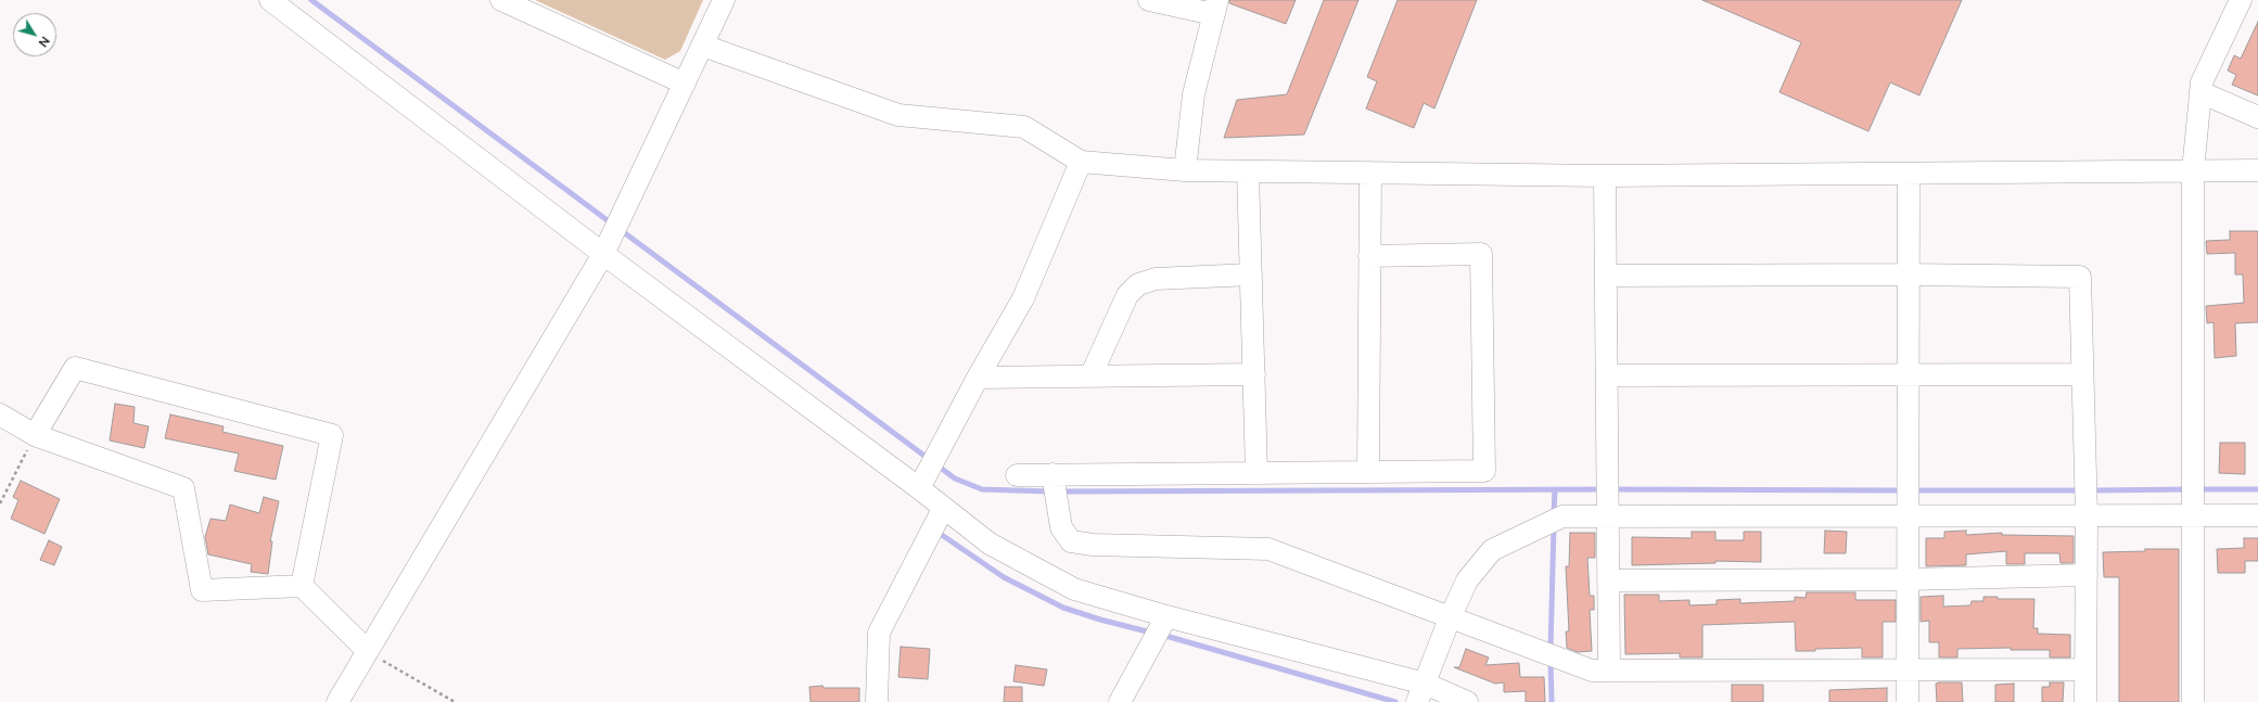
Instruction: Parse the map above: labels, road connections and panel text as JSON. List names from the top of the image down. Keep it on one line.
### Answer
{"north":"bottom right"}
